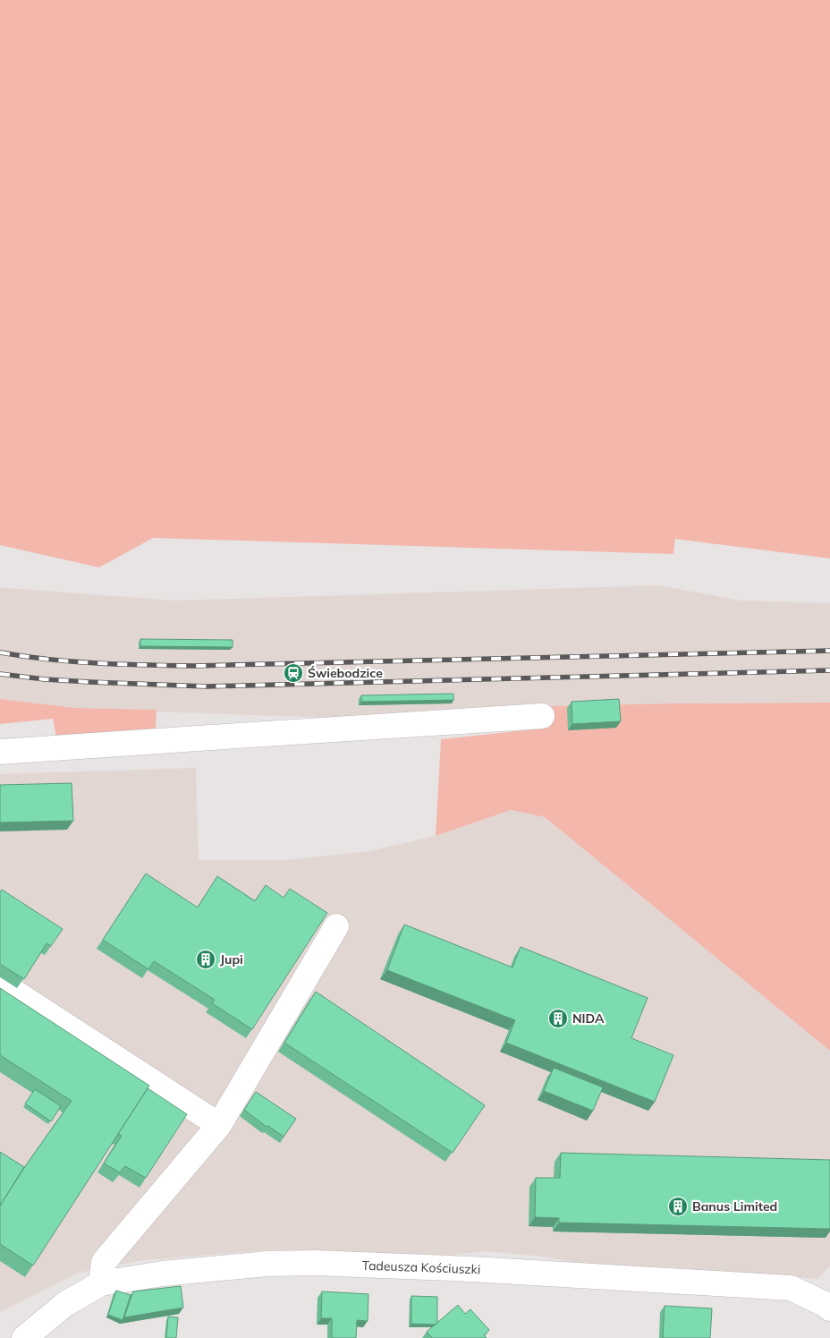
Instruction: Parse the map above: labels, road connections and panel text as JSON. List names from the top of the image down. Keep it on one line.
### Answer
{"streets":{"street":["Tadeusza Kościuszki"]},"places":{"station":["Świebodzice"],"building":["Jupi","NIDA","Banus Limited"]}}
